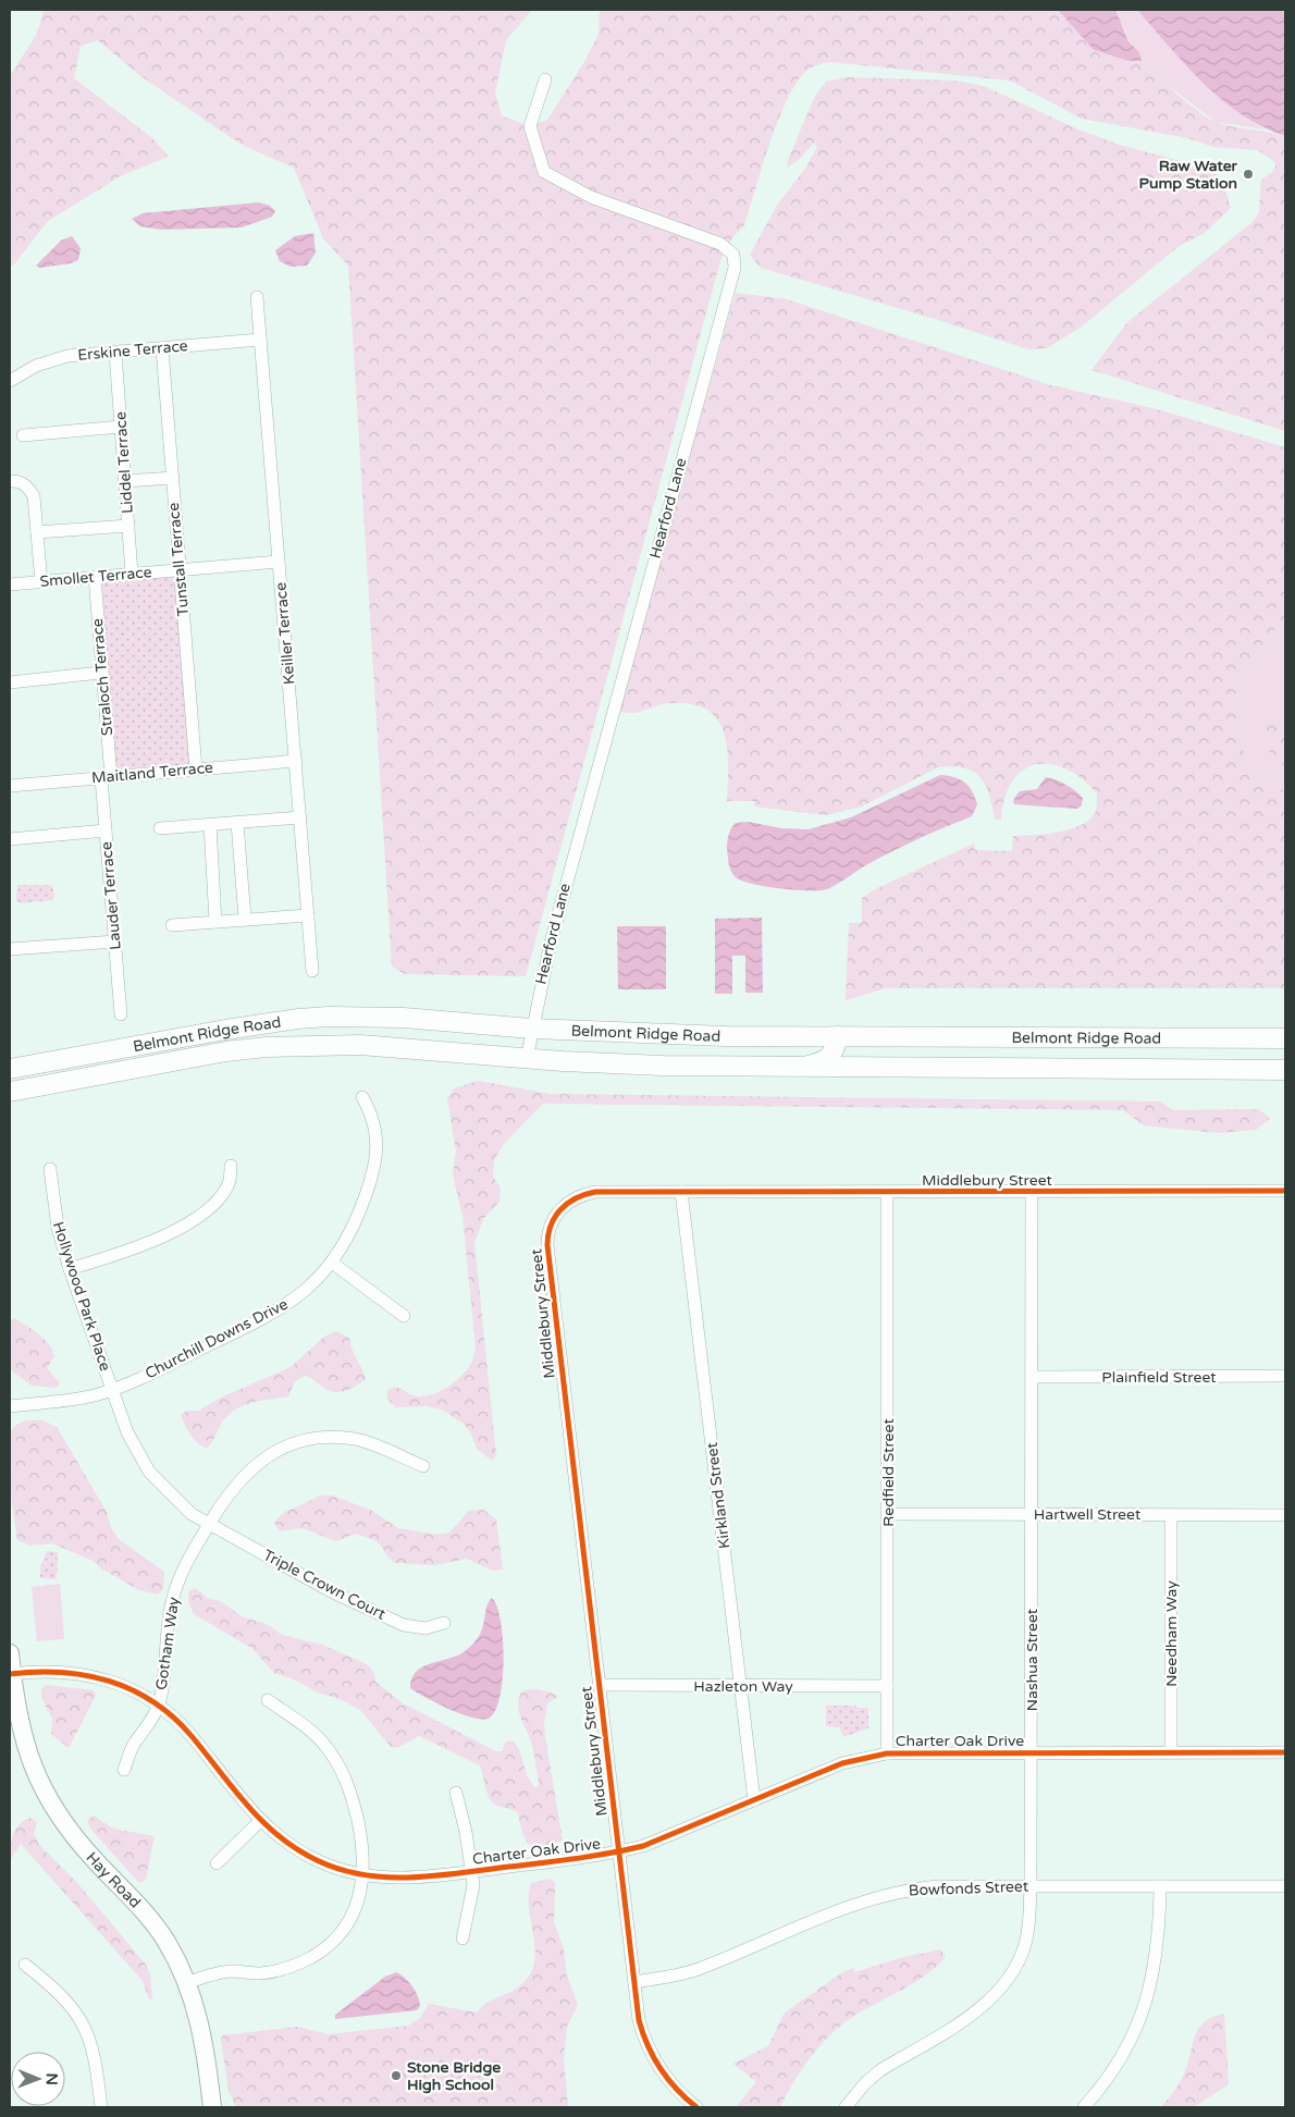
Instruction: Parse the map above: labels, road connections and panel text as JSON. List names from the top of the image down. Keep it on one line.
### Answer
{"streets":{"main road":["Belmont Ridge Road"],"street":["Erskine Terrace","Liddel Terrace","Hearford Lane","Tunstall Terrace","Smollet Terrace","Keiller Terrace","Straloch Terrace","Maitland Terrace","Lauder Terrace","Middlebury Street","Hollywood Park Place","Churchill Downs Drive","Plainfield Street","Redfield Street","Kirkland Street","Hartwell Street","Triple Crown Court","Needham Way","Gotham Way","Nashua Street","Hazleton Way","Charter Oak Drive","Hay Road","Bowfonds Street"]},"crossings":[["Erskine Terrace","Liddel Terrace"],["Erskine Terrace","Tunstall Terrace"],["Erskine Terrace","Keiller Terrace"],["Liddel Terrace","Smollet Terrace"],["Hearford Lane","Belmont Ridge Road"],["Tunstall Terrace","Smollet Terrace"],["Tunstall Terrace","Maitland Terrace"],["Smollet Terrace","Keiller Terrace"],["Smollet Terrace","Straloch Terrace"],["Keiller Terrace","Maitland Terrace"],["Straloch Terrace","Maitland Terrace"],["Straloch Terrace","Lauder Terrace"],["Maitland Terrace","Lauder Terrace"],["Middlebury Street","Redfield Street"],["Middlebury Street","Kirkland Street"],["Middlebury Street","Nashua Street"],["Middlebury Street","Hazleton Way"],["Middlebury Street","Charter Oak Drive"],["Middlebury Street","Bowfonds Street"],["Hollywood Park Place","Churchill Downs Drive"],["Hollywood Park Place","Triple Crown Court"],["Hollywood Park Place","Gotham Way"],["Plainfield Street","Nashua Street"],["Redfield Street","Hartwell Street"],["Redfield Street","Hazleton Way"],["Redfield Street","Charter Oak Drive"],["Kirkland Street","Hazleton Way"],["Kirkland Street","Charter Oak Drive"],["Hartwell Street","Needham Way"],["Hartwell Street","Nashua Street"],["Triple Crown Court","Gotham Way"],["Needham Way","Charter Oak Drive"],["Gotham Way","Charter Oak Drive"],["Nashua Street","Charter Oak Drive"],["Nashua Street","Bowfonds Street"],["Charter Oak Drive","Hay Road"]],"places":["Raw Water Pump Station","Stone Bridge High School"],"north":"right"}
